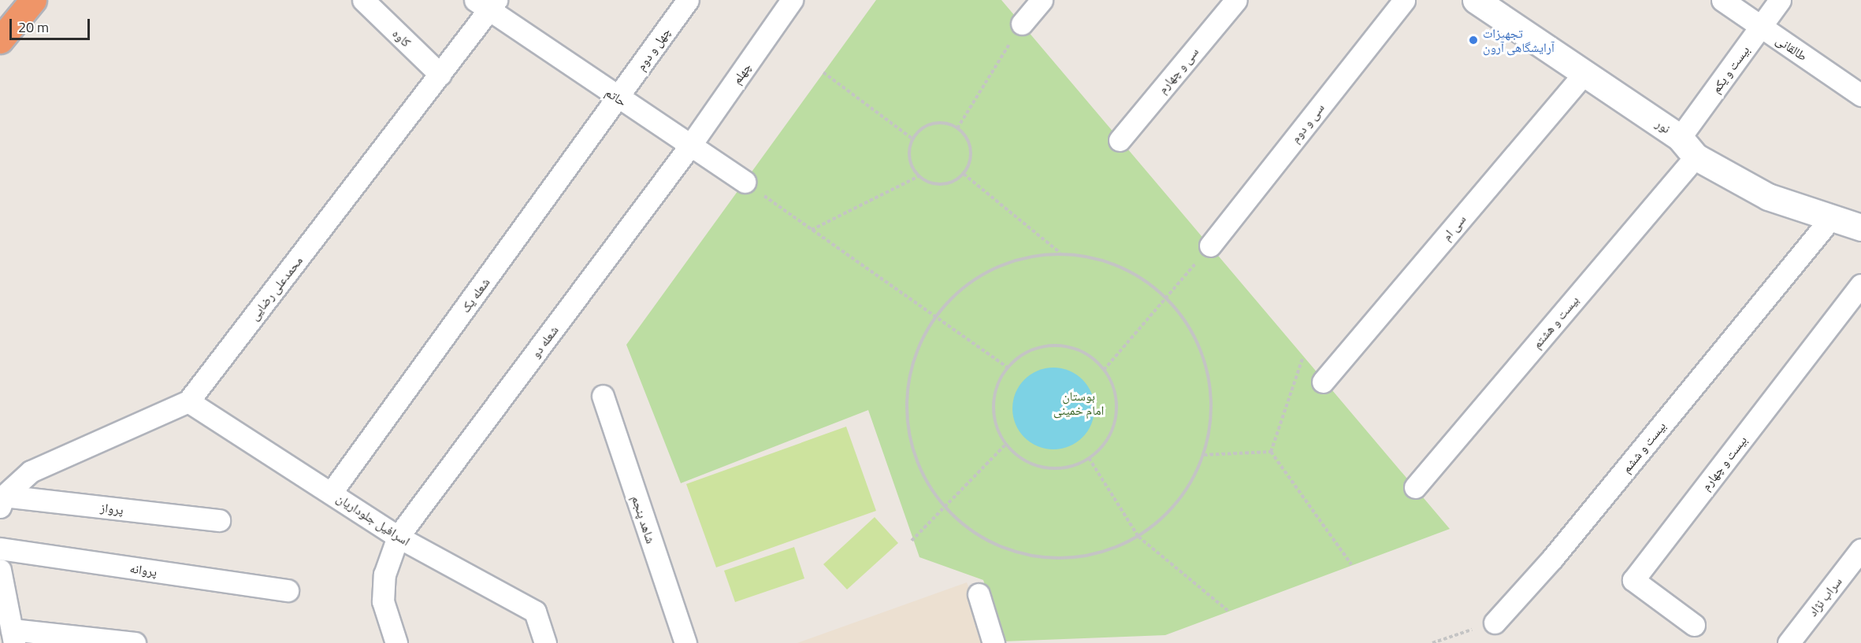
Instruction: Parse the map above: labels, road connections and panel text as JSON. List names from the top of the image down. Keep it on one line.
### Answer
{"streets":{"street":["کاوه","طالقانی","چهل و دوم","بیست و یکم","سی و چهارم","چهلم","حاتم","سی و دوم","نور","سی ام","محمدعلی رضایی","شعله یک","بیست و هشتم","شعله دو","بیست و ششم","بیست و چهارم","پرواز","اسرافیل جلوداریان","شاهد پنجم","پروانه","سراب نژاد"]},"crossings":[["کاوه","محمدعلی رضایی"],["طالقانی","بیست و یکم"],["چهل و دوم","حاتم"],["چهل و دوم","شعله یک"],["بیست و یکم","نور"],["بیست و یکم","بیست و هشتم"],["چهلم","حاتم"],["چهلم","شعله دو"],["حاتم","محمدعلی رضایی"],["حاتم","شعله یک"],["حاتم","شعله دو"],["نور","سی ام"],["نور","بیست و هشتم"],["نور","بیست و ششم"],["محمدعلی رضایی","پرواز"],["محمدعلی رضایی","اسرافیل جلوداریان"],["شعله یک","اسرافیل جلوداریان"],["شعله دو","اسرافیل جلوداریان"]],"parks":["بوستان امام خمینی"],"places":["تجهیزات آرایشگاهی آرون"],"scale_bar":"20 m"}
